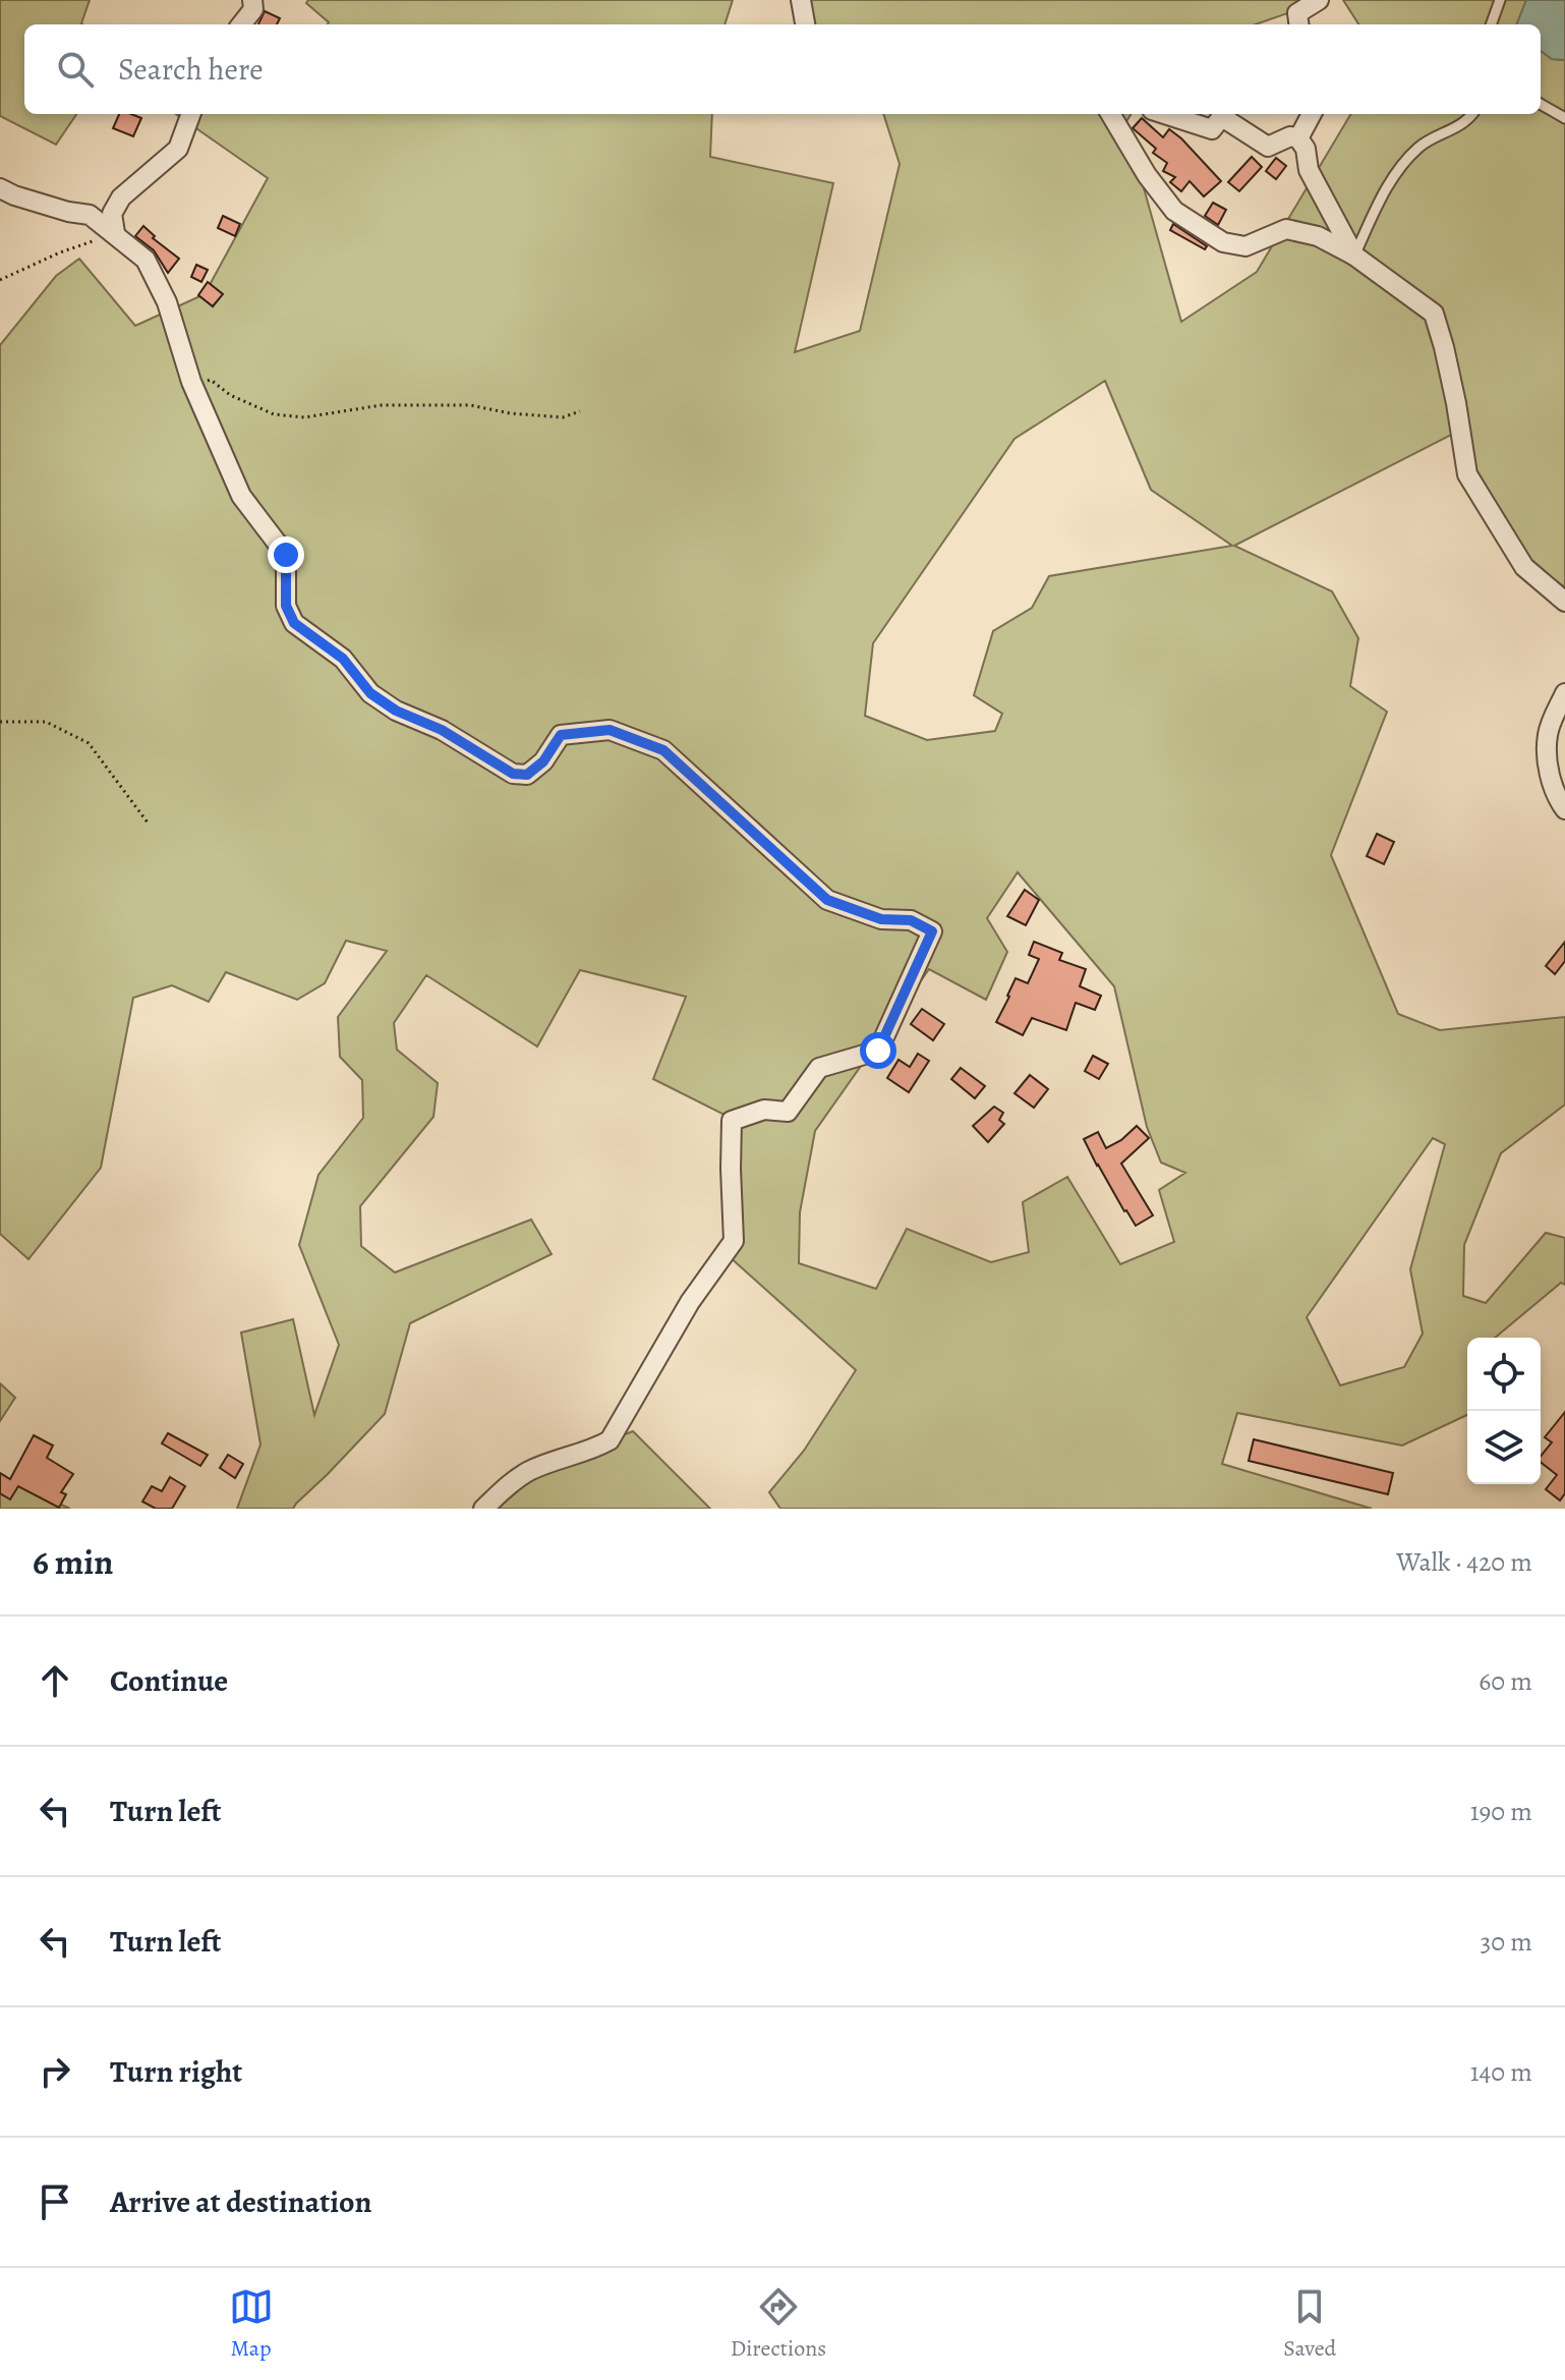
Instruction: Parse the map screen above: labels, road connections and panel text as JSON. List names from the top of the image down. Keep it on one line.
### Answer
{"page":{"search":"Search here","heading":["6 min","Walk · 420 m"],"list":[["Continue","60 m"],["Turn left","190 m"],["Turn left","30 m"],["Turn right","140 m"],"Arrive at destination"],"nav":["Map","Directions","Saved"]}}
